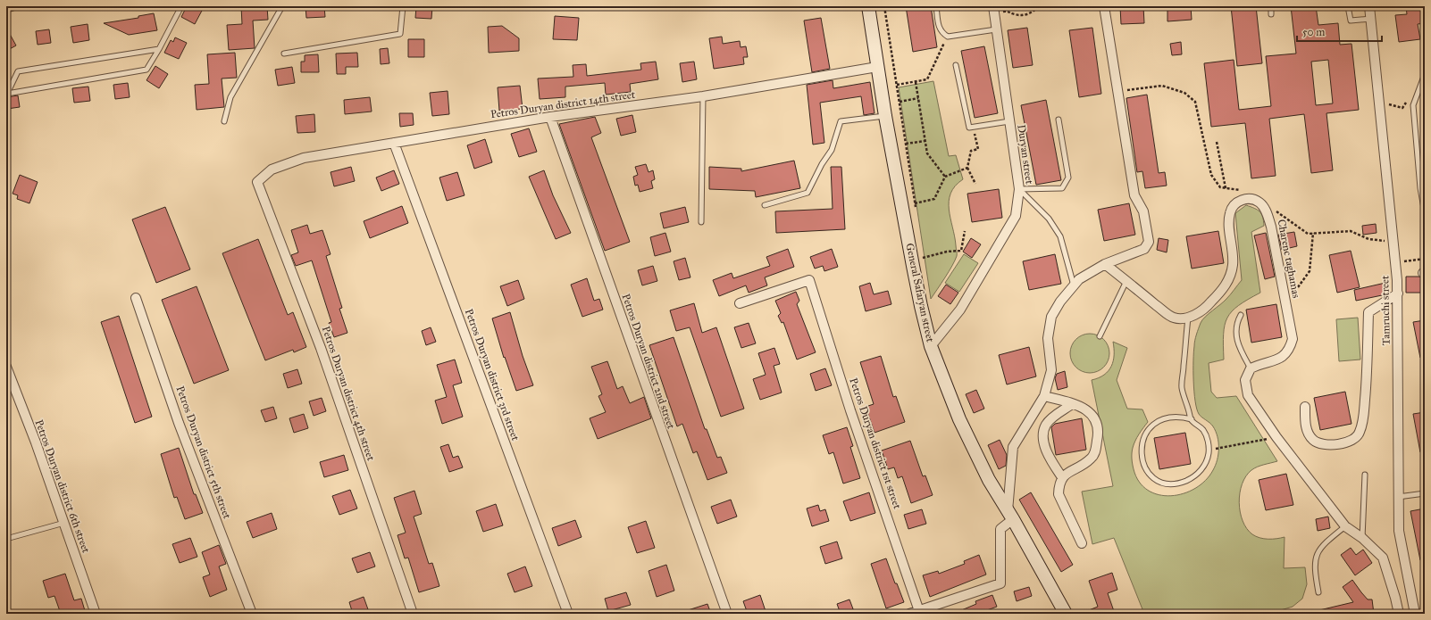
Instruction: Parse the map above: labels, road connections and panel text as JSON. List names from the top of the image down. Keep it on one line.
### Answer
{"streets":{"main road":["General Safaryan street"],"street":["Petros Duryan district 14th street","Duryan street","Charenc taghamas","Tamruchi street","Petros Duryan district 2nd street","Petros Duryan district 3rd street","Petros Duryan district 4th street","Petros Duryan district 1st street","Petros Duryan district 5th street","Petros Duryan district 6th street"]},"crossings":[["Petros Duryan district 14th street","General Safaryan street"],["Petros Duryan district 14th street","Petros Duryan district 2nd street"],["Petros Duryan district 14th street","Petros Duryan district 3rd street"],["Petros Duryan district 14th street","Petros Duryan district 4th street"],["Duryan street","General Safaryan street"]],"scale_bar":"50 m"}
